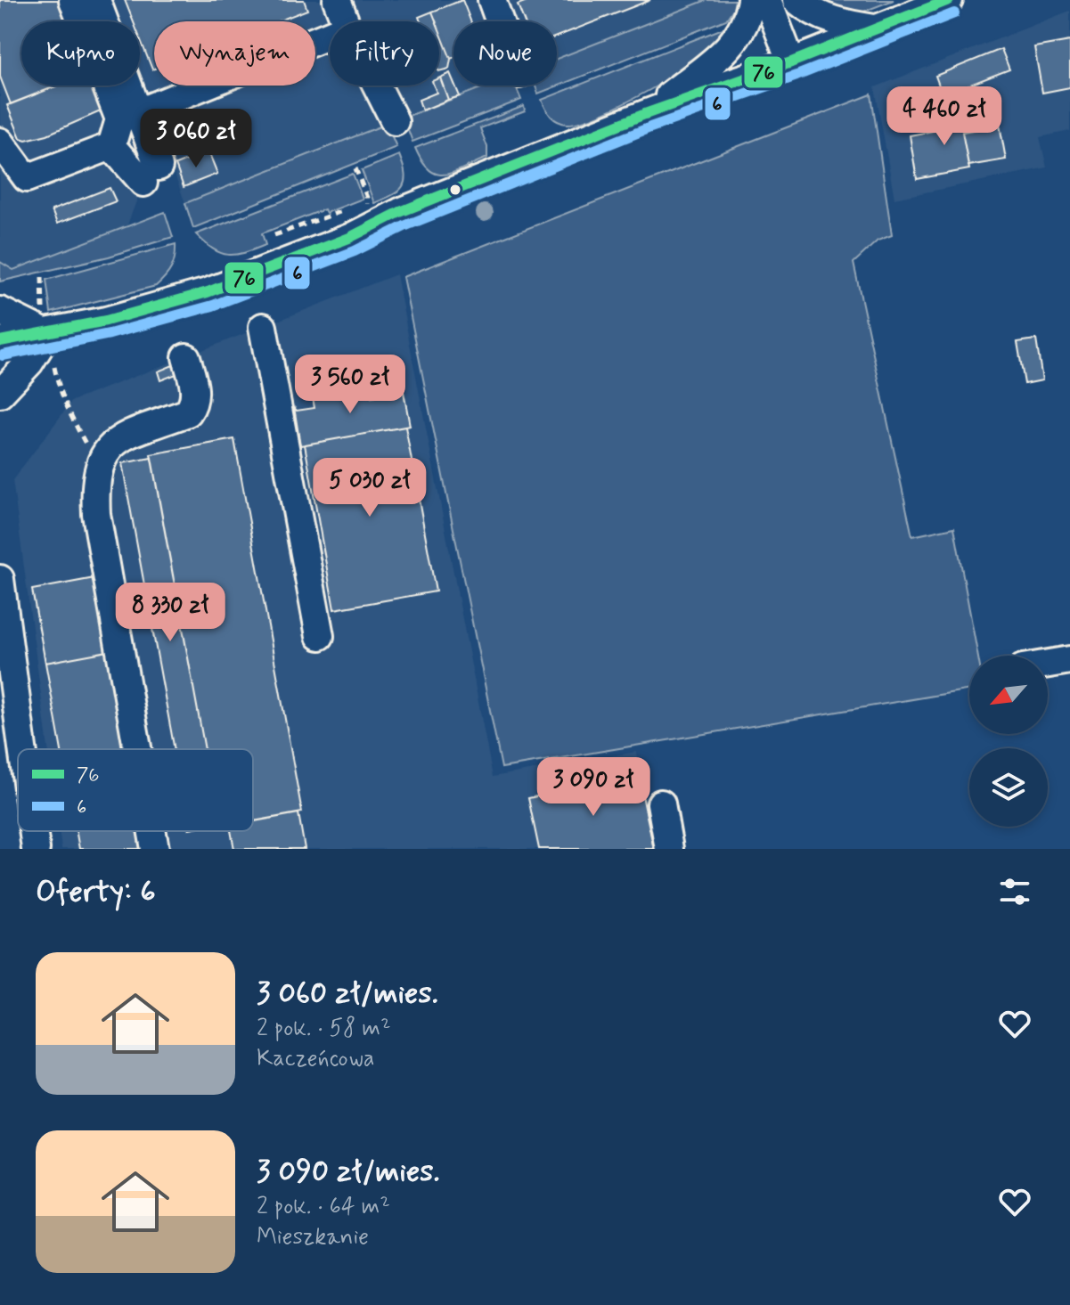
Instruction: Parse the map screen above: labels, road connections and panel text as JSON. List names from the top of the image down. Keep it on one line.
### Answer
{"lines":["transit line 76","transit line 6"],"legend":["76","6"],"north":"bottom left","page":{"chip":["Kupno","Wynajem","Filtry","Nowe"],"price":["4 460 zł","3 060 zł","3 560 zł","5 030 zł","8 330 zł","3 090 zł"],"heading":"Oferty: 6","list":[{"name":"3 060 zł/mies.","note":"2 pok. · 58 m² · Kaczeńcowa"},{"name":"3 090 zł/mies.","note":"2 pok. · 64 m² · Mieszkanie"}]}}
